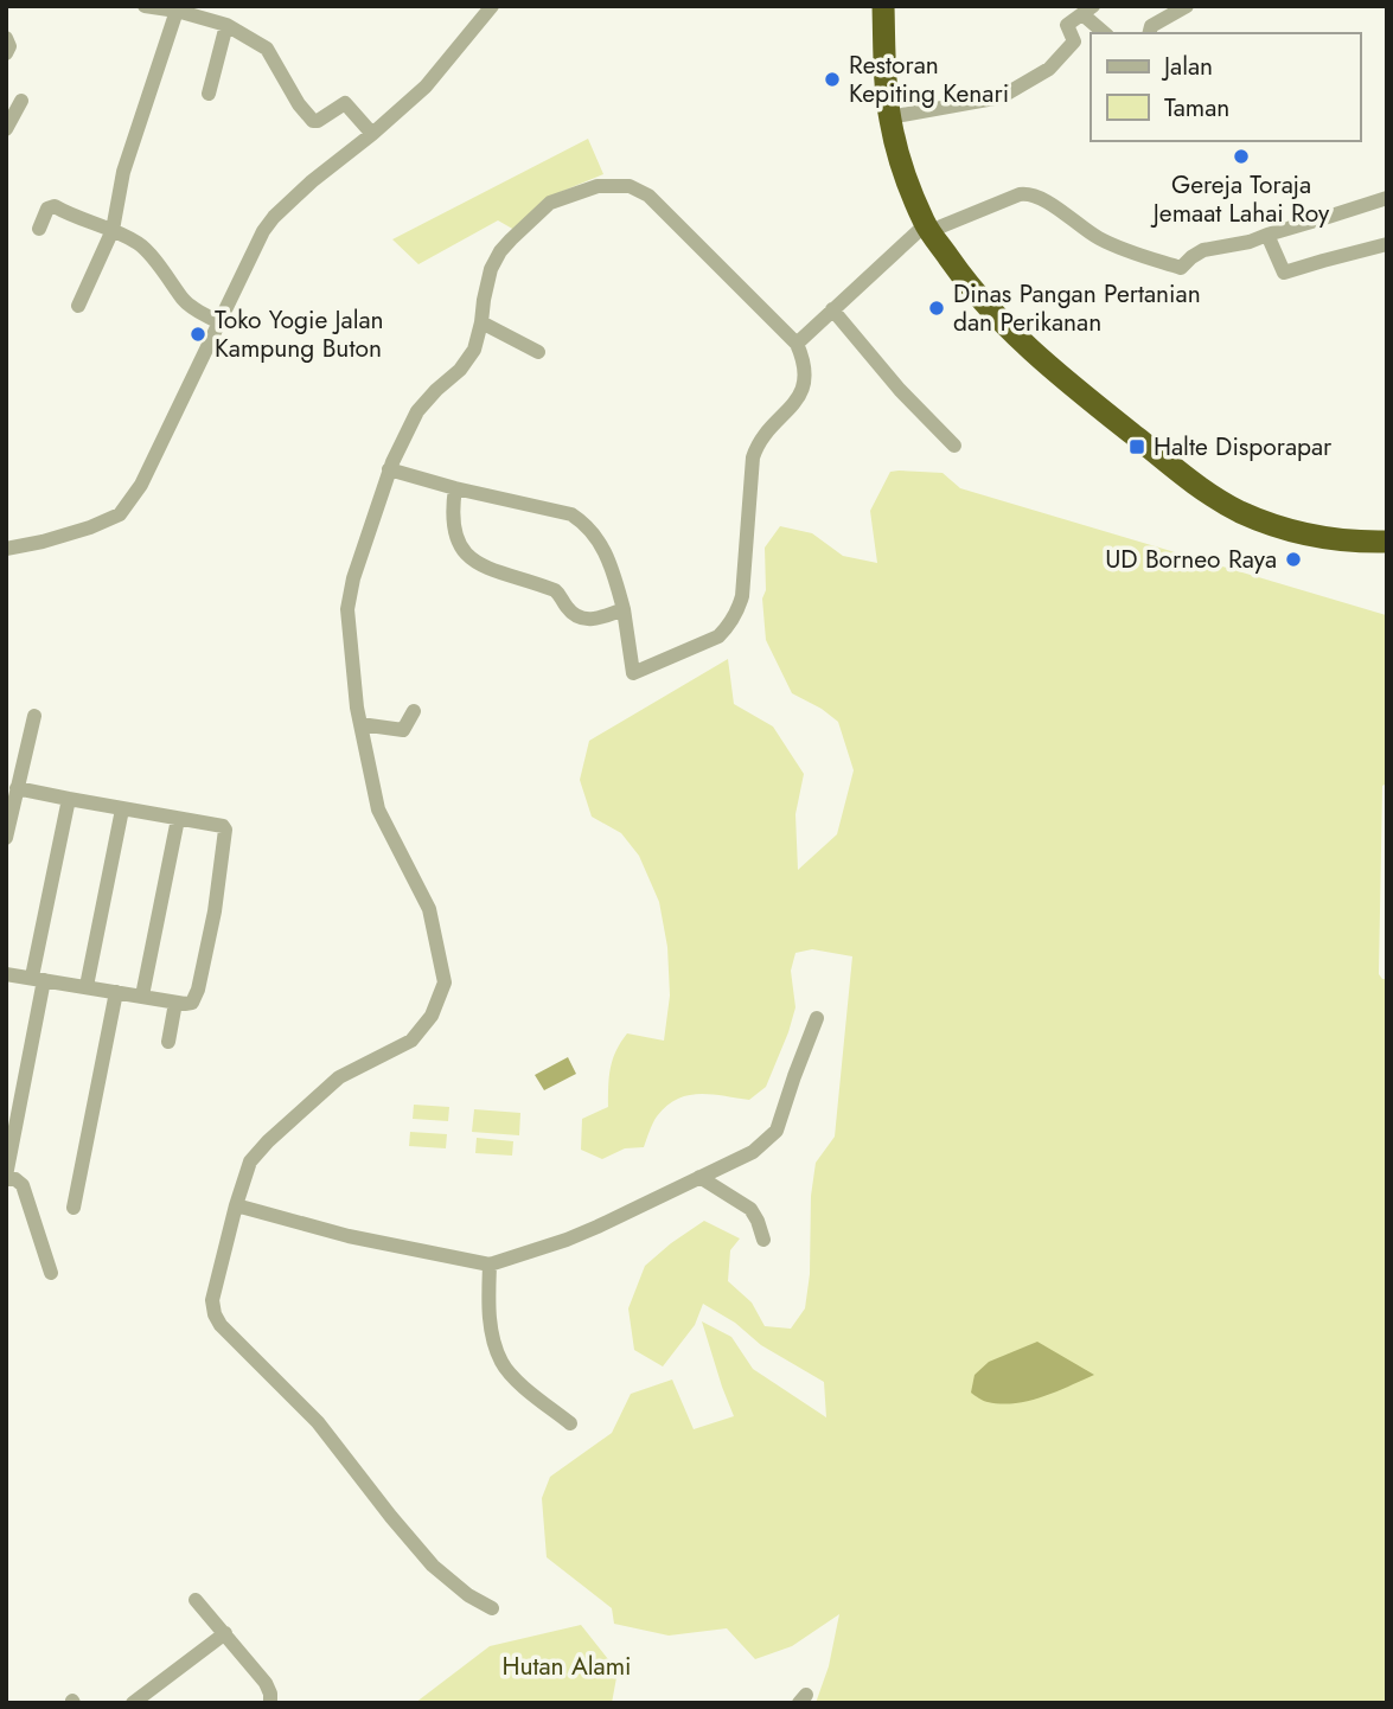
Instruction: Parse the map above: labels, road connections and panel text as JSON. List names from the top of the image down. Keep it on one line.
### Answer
{"parks":["Hutan Alami"],"places":{"other":["Restoran Kepiting Kenari","Gereja Toraja Jemaat Lahai Roy","Dinas Pangan Pertanian dan Perikanan","Toko Yogie Jalan Kampung Buton","UD Borneo Raya"],"transit":["Halte Disporapar"]},"legend":["Jalan","Taman"]}
